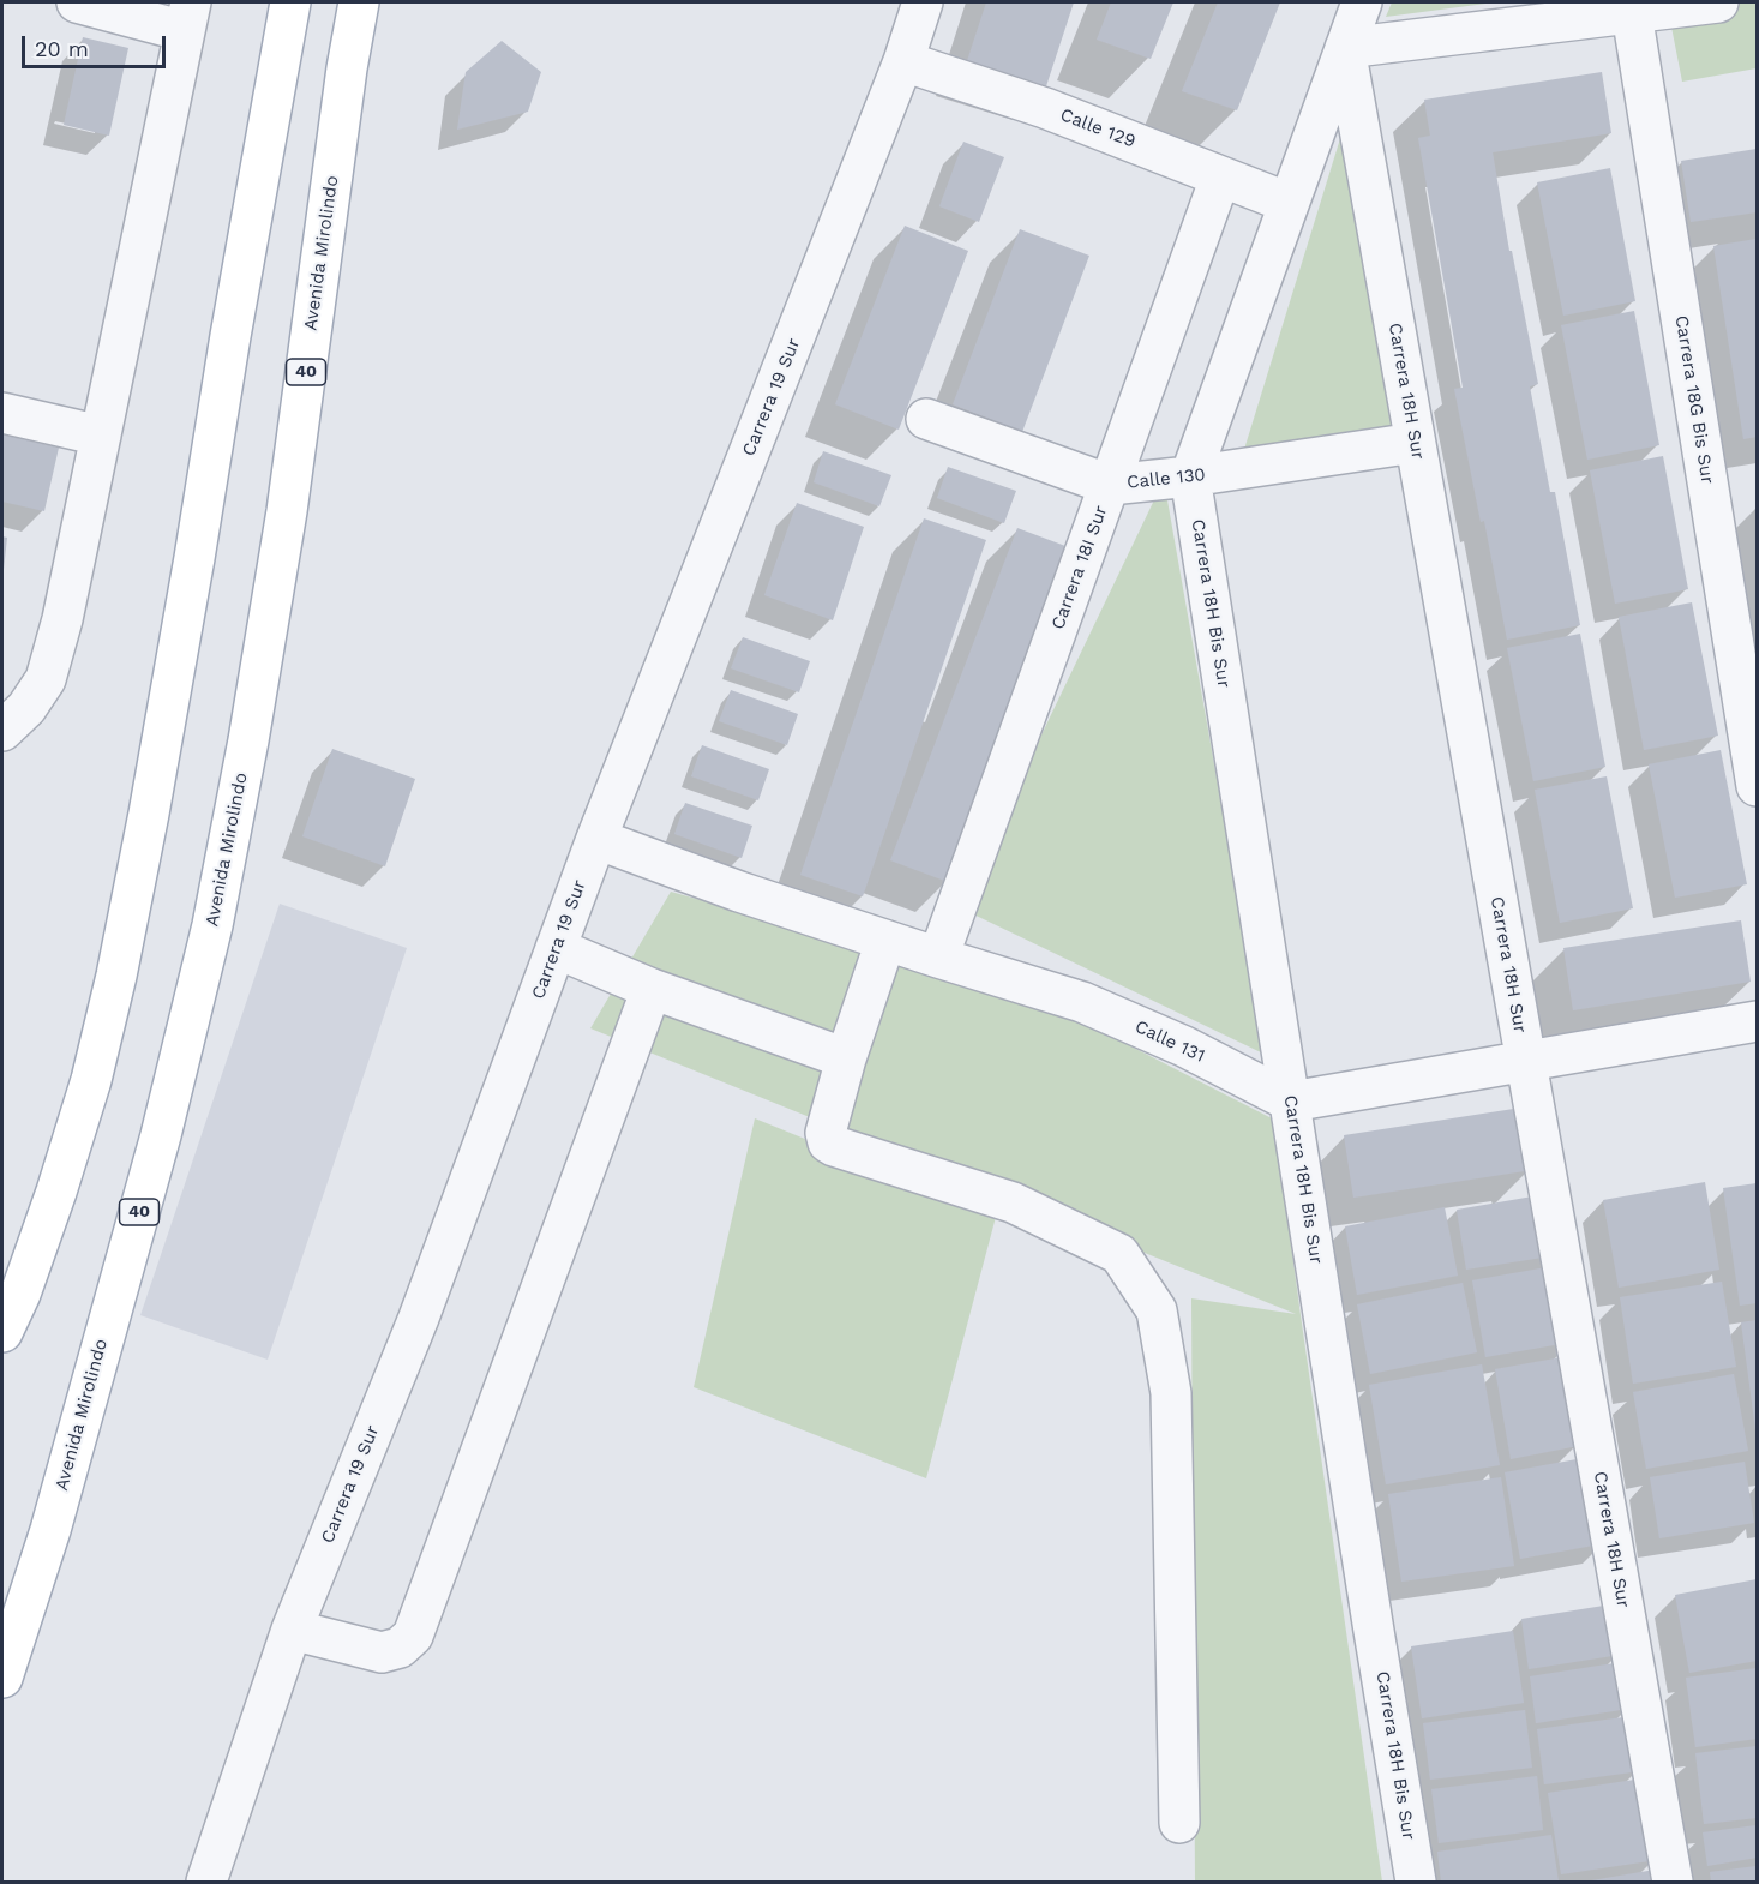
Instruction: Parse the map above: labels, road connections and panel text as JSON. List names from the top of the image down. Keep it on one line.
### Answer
{"streets":{"main road":["Avenida Mirolindo","40"],"street":["Calle 129","Carrera 18H Sur","Carrera 19 Sur","Carrera 18G Bis Sur","Calle 130","Carrera 18I Sur","Carrera 18H Bis Sur","Calle 131"]},"crossings":[["Calle 129","Carrera 19 Sur"],["Calle 129","Carrera 18I Sur"],["Carrera 18H Sur","Calle 130"],["Carrera 19 Sur","Calle 131"],["Calle 130","Carrera 18I Sur"],["Calle 130","Carrera 18H Bis Sur"],["Carrera 18I Sur","Calle 131"],["Carrera 18H Bis Sur","Calle 131"]],"scale_bar":"20 m"}
